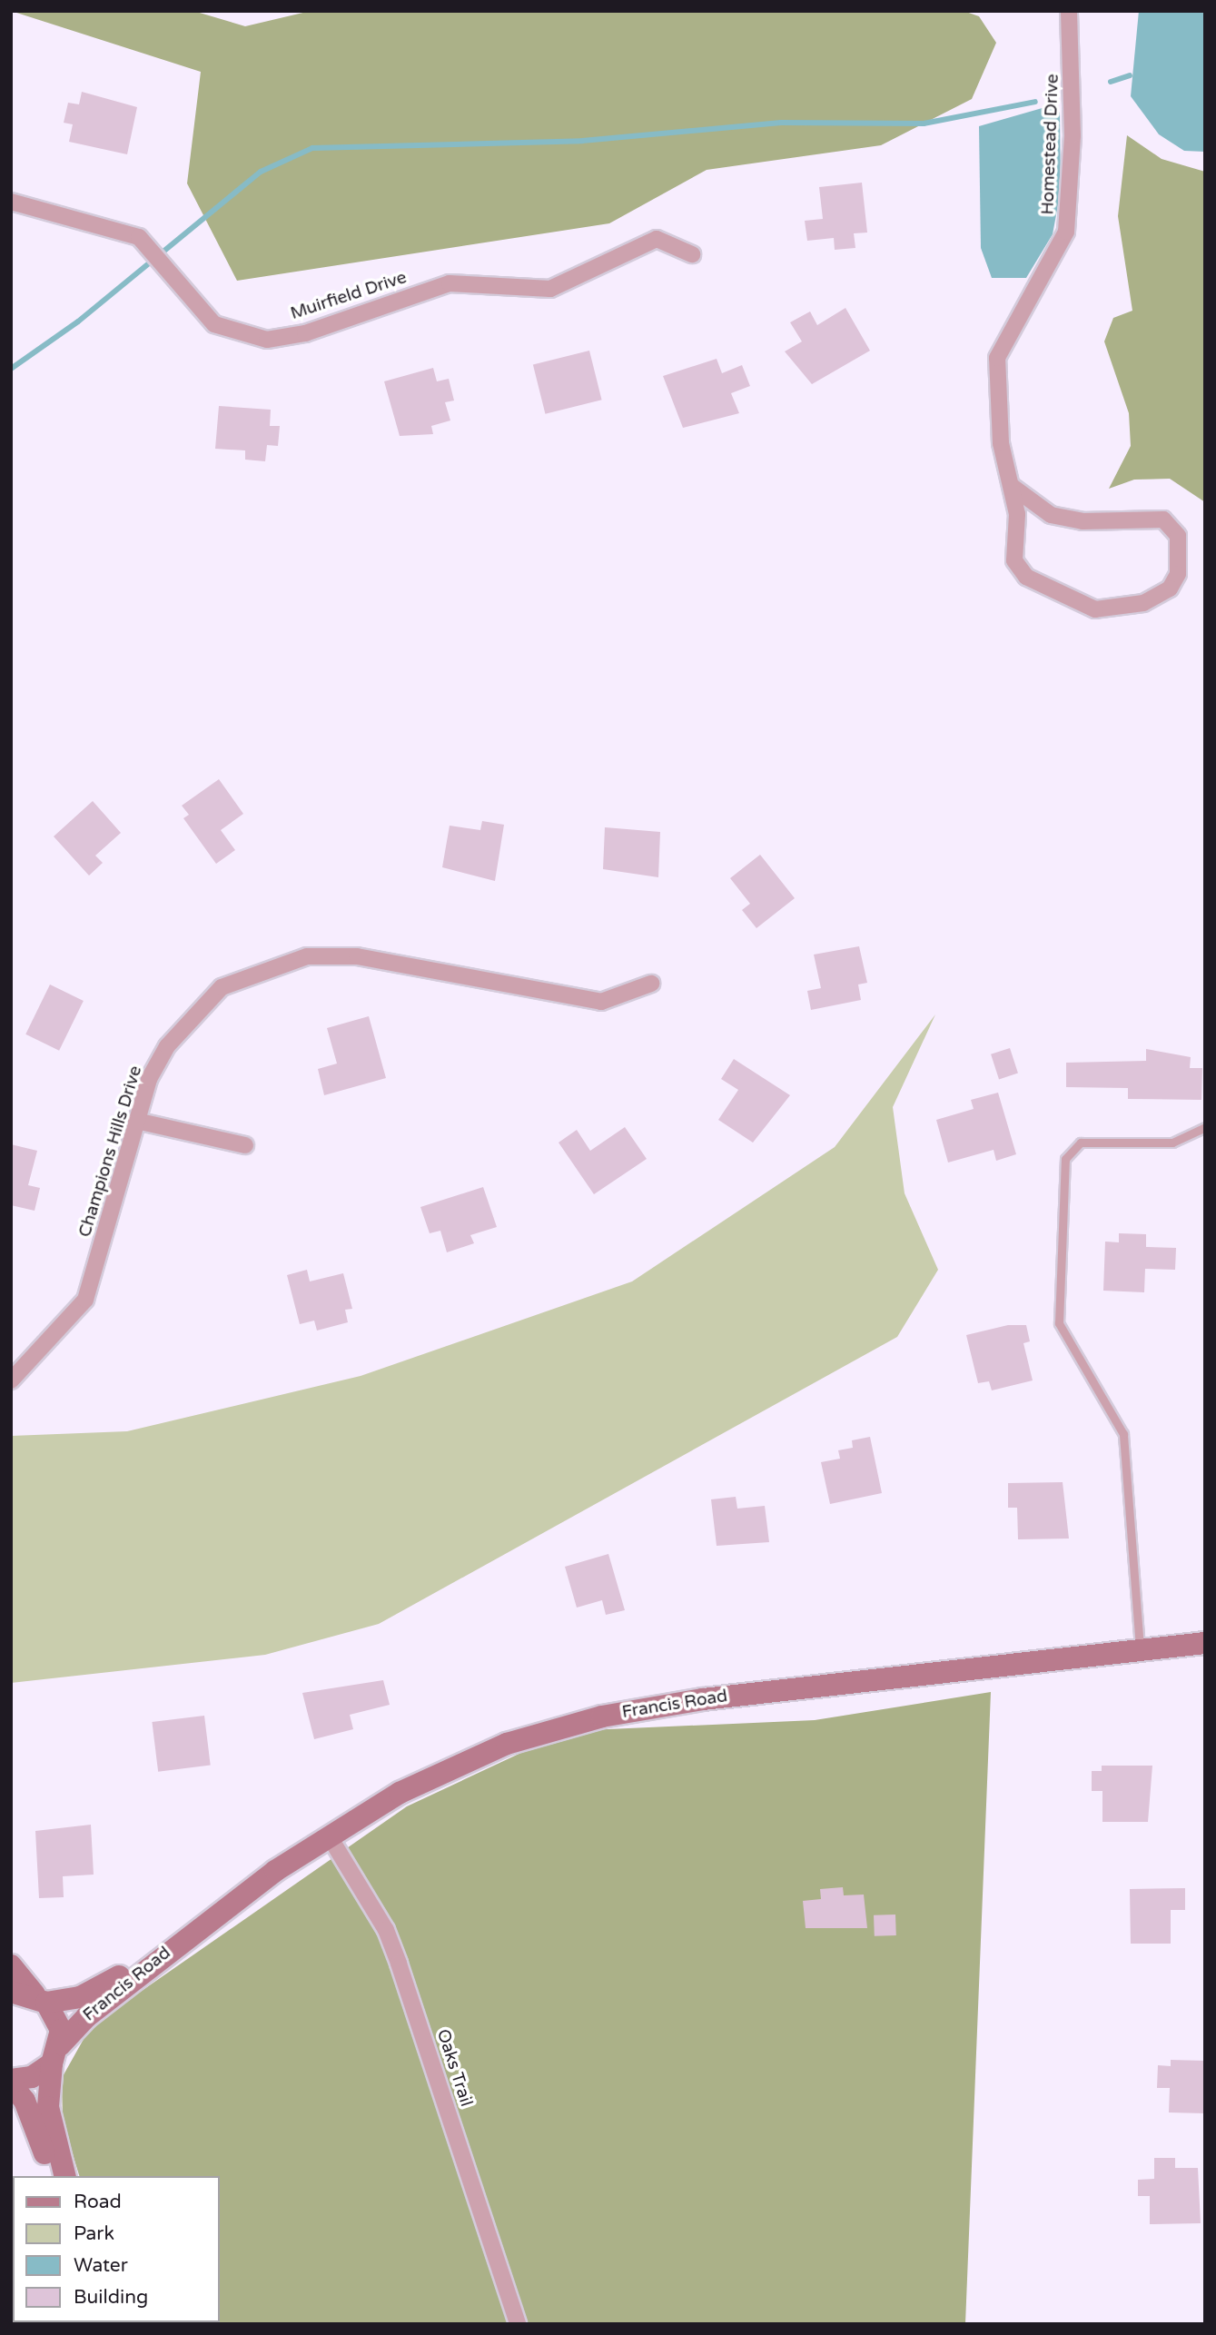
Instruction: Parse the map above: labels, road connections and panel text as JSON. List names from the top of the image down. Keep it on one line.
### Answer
{"streets":{"street":["Homestead Drive","Muirfield Drive","Champions Hills Drive","Francis Road","Oaks Trail"]},"crossings":[["Francis Road","Oaks Trail"]],"legend":["Road","Park","Water","Building"]}
